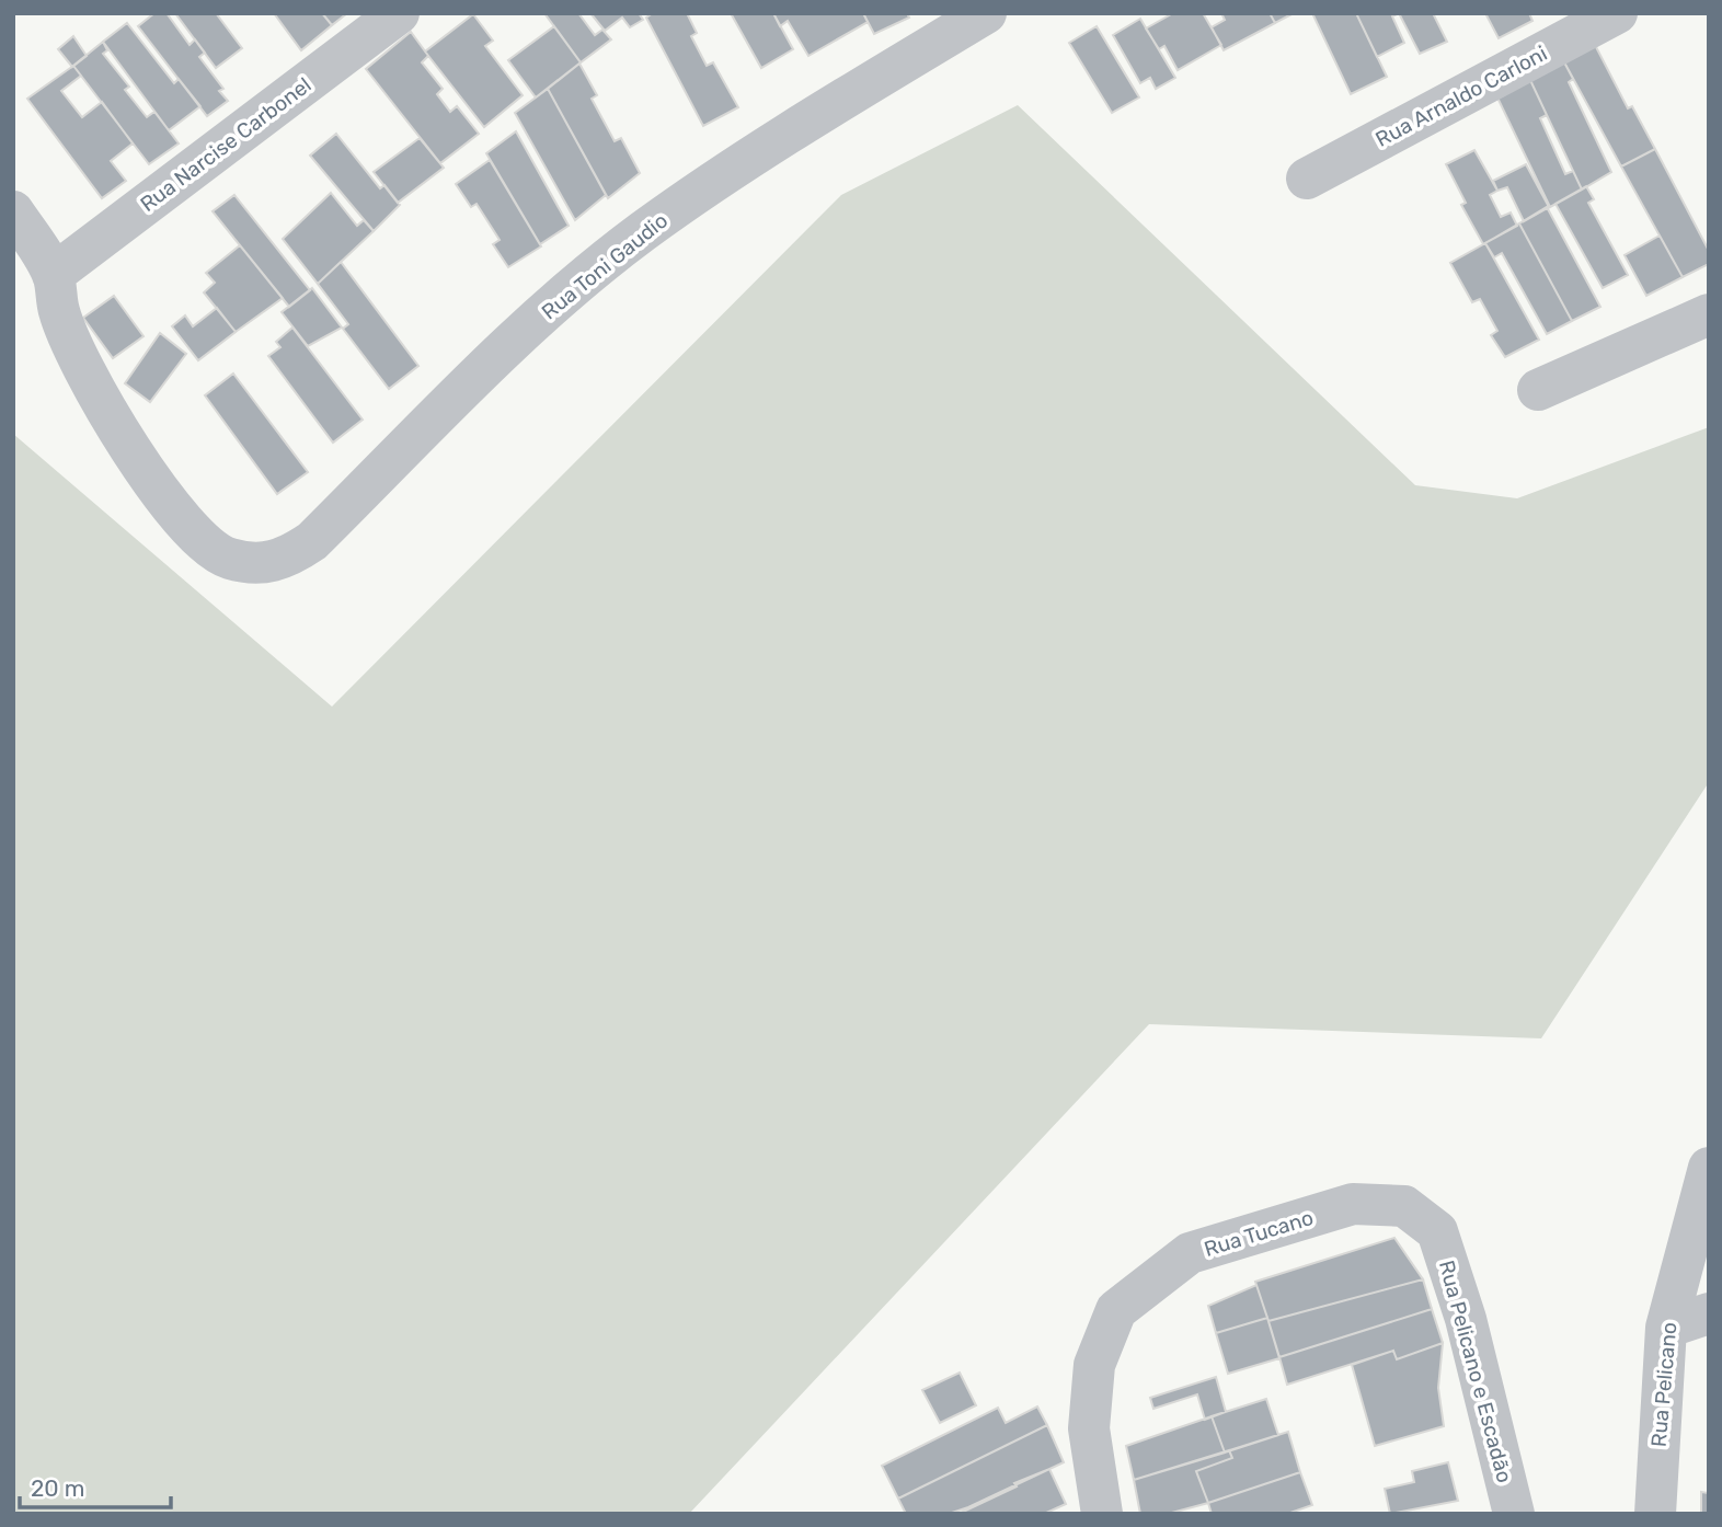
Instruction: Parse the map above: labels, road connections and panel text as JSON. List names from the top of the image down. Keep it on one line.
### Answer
{"streets":{"street":["Rua Arnaldo Carloni","Rua Narcise Carbonel","Rua Toni Gaudio","Rua Tucano","Rua Pelicano e Escadão","Rua Pelicano"]},"crossings":[["Rua Narcise Carbonel","Rua Toni Gaudio"],["Rua Tucano","Rua Pelicano e Escadão"]],"scale_bar":"20 m"}
